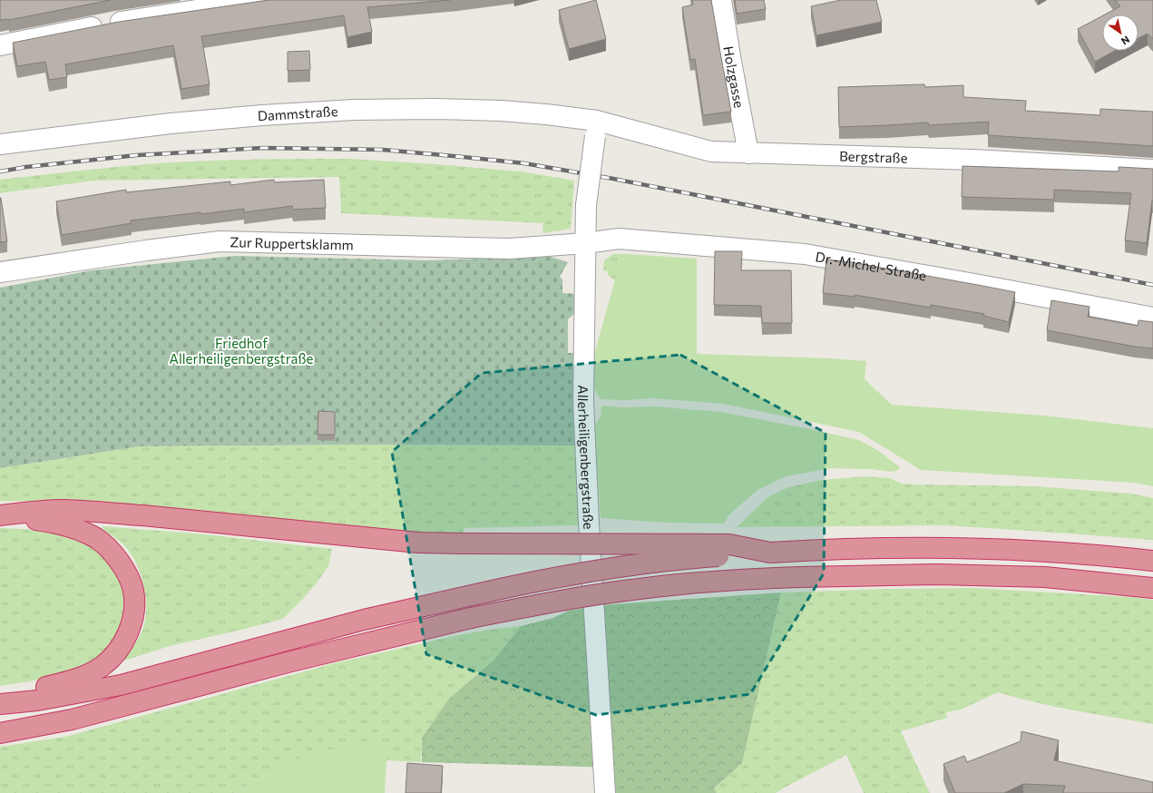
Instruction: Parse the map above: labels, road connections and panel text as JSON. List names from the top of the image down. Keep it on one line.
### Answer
{"streets":{"street":["Holzgasse","Dammstraße","Bergstraße","Zur Ruppertsklamm","Dr.-Michel-Straße","Allerheiligenbergstraße"]},"crossings":[["Holzgasse","Bergstraße"],["Dammstraße","Bergstraße"],["Dammstraße","Allerheiligenbergstraße"],["Bergstraße","Allerheiligenbergstraße"],["Zur Ruppertsklamm","Dr.-Michel-Straße"],["Zur Ruppertsklamm","Allerheiligenbergstraße"],["Dr.-Michel-Straße","Allerheiligenbergstraße"]],"parks":["Friedhof Allerheiligenbergstraße"],"north":"bottom right"}
